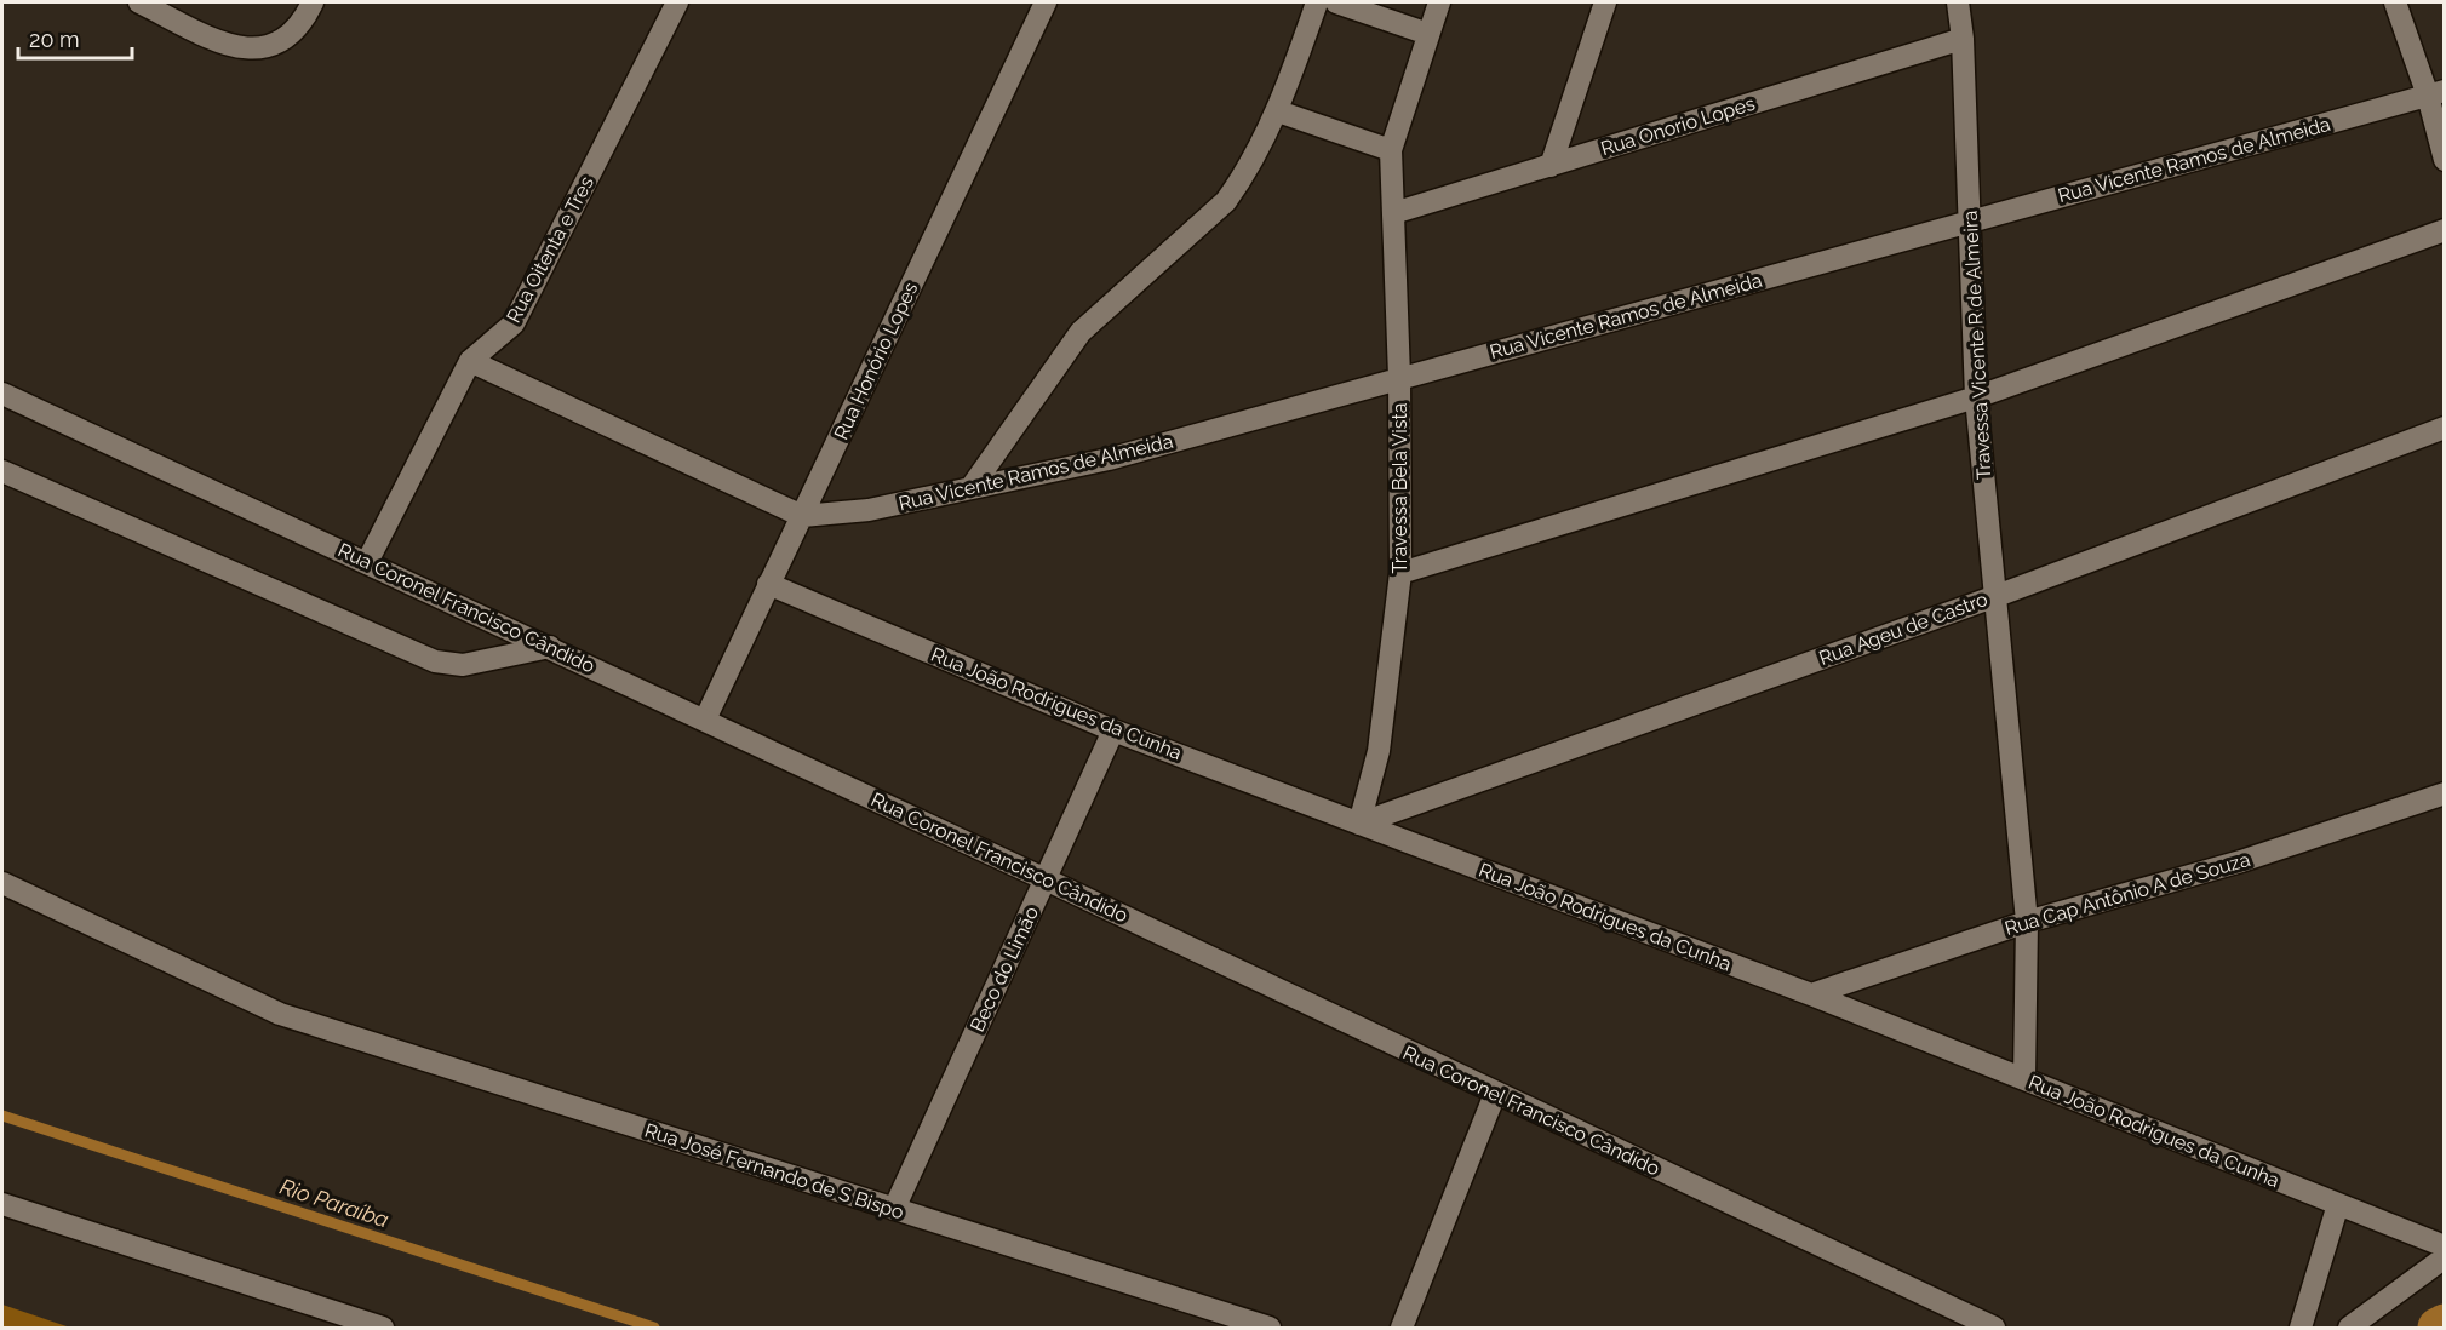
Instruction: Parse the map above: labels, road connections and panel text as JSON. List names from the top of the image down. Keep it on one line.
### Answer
{"streets":{"street":["Rua Onorio Lopes","Rua Vicente Ramos de Almeida","Rua Oitenta e Tres","Travessa Vicente R de Almeira","Rua Honório Lopes","Travessa Bela Vista","Rua Coronel Francisco Cândido","Rua Ageu de Castro","Rua João Rodrigues da Cunha","Rua Cap Antônio A de Souza","Beco do Limão","Rua José Fernando de S Bispo"]},"crossings":[["Rua Onorio Lopes","Travessa Vicente R de Almeira"],["Rua Onorio Lopes","Travessa Bela Vista"],["Rua Vicente Ramos de Almeida","Travessa Vicente R de Almeira"],["Rua Vicente Ramos de Almeida","Rua Honório Lopes"],["Rua Vicente Ramos de Almeida","Travessa Bela Vista"],["Rua Oitenta e Tres","Rua Coronel Francisco Cândido"],["Travessa Vicente R de Almeira","Rua Ageu de Castro"],["Travessa Vicente R de Almeira","Rua João Rodrigues da Cunha"],["Travessa Vicente R de Almeira","Rua Cap Antônio A de Souza"],["Rua Honório Lopes","Rua Coronel Francisco Cândido"],["Rua Honório Lopes","Rua João Rodrigues da Cunha"],["Travessa Bela Vista","Rua Ageu de Castro"],["Travessa Bela Vista","Rua João Rodrigues da Cunha"],["Rua Coronel Francisco Cândido","Beco do Limão"],["Rua Ageu de Castro","Rua João Rodrigues da Cunha"],["Rua João Rodrigues da Cunha","Rua Cap Antônio A de Souza"],["Rua João Rodrigues da Cunha","Beco do Limão"],["Beco do Limão","Rua José Fernando de S Bispo"]],"water":["Rio Paraíba"],"scale_bar":"20 m"}
